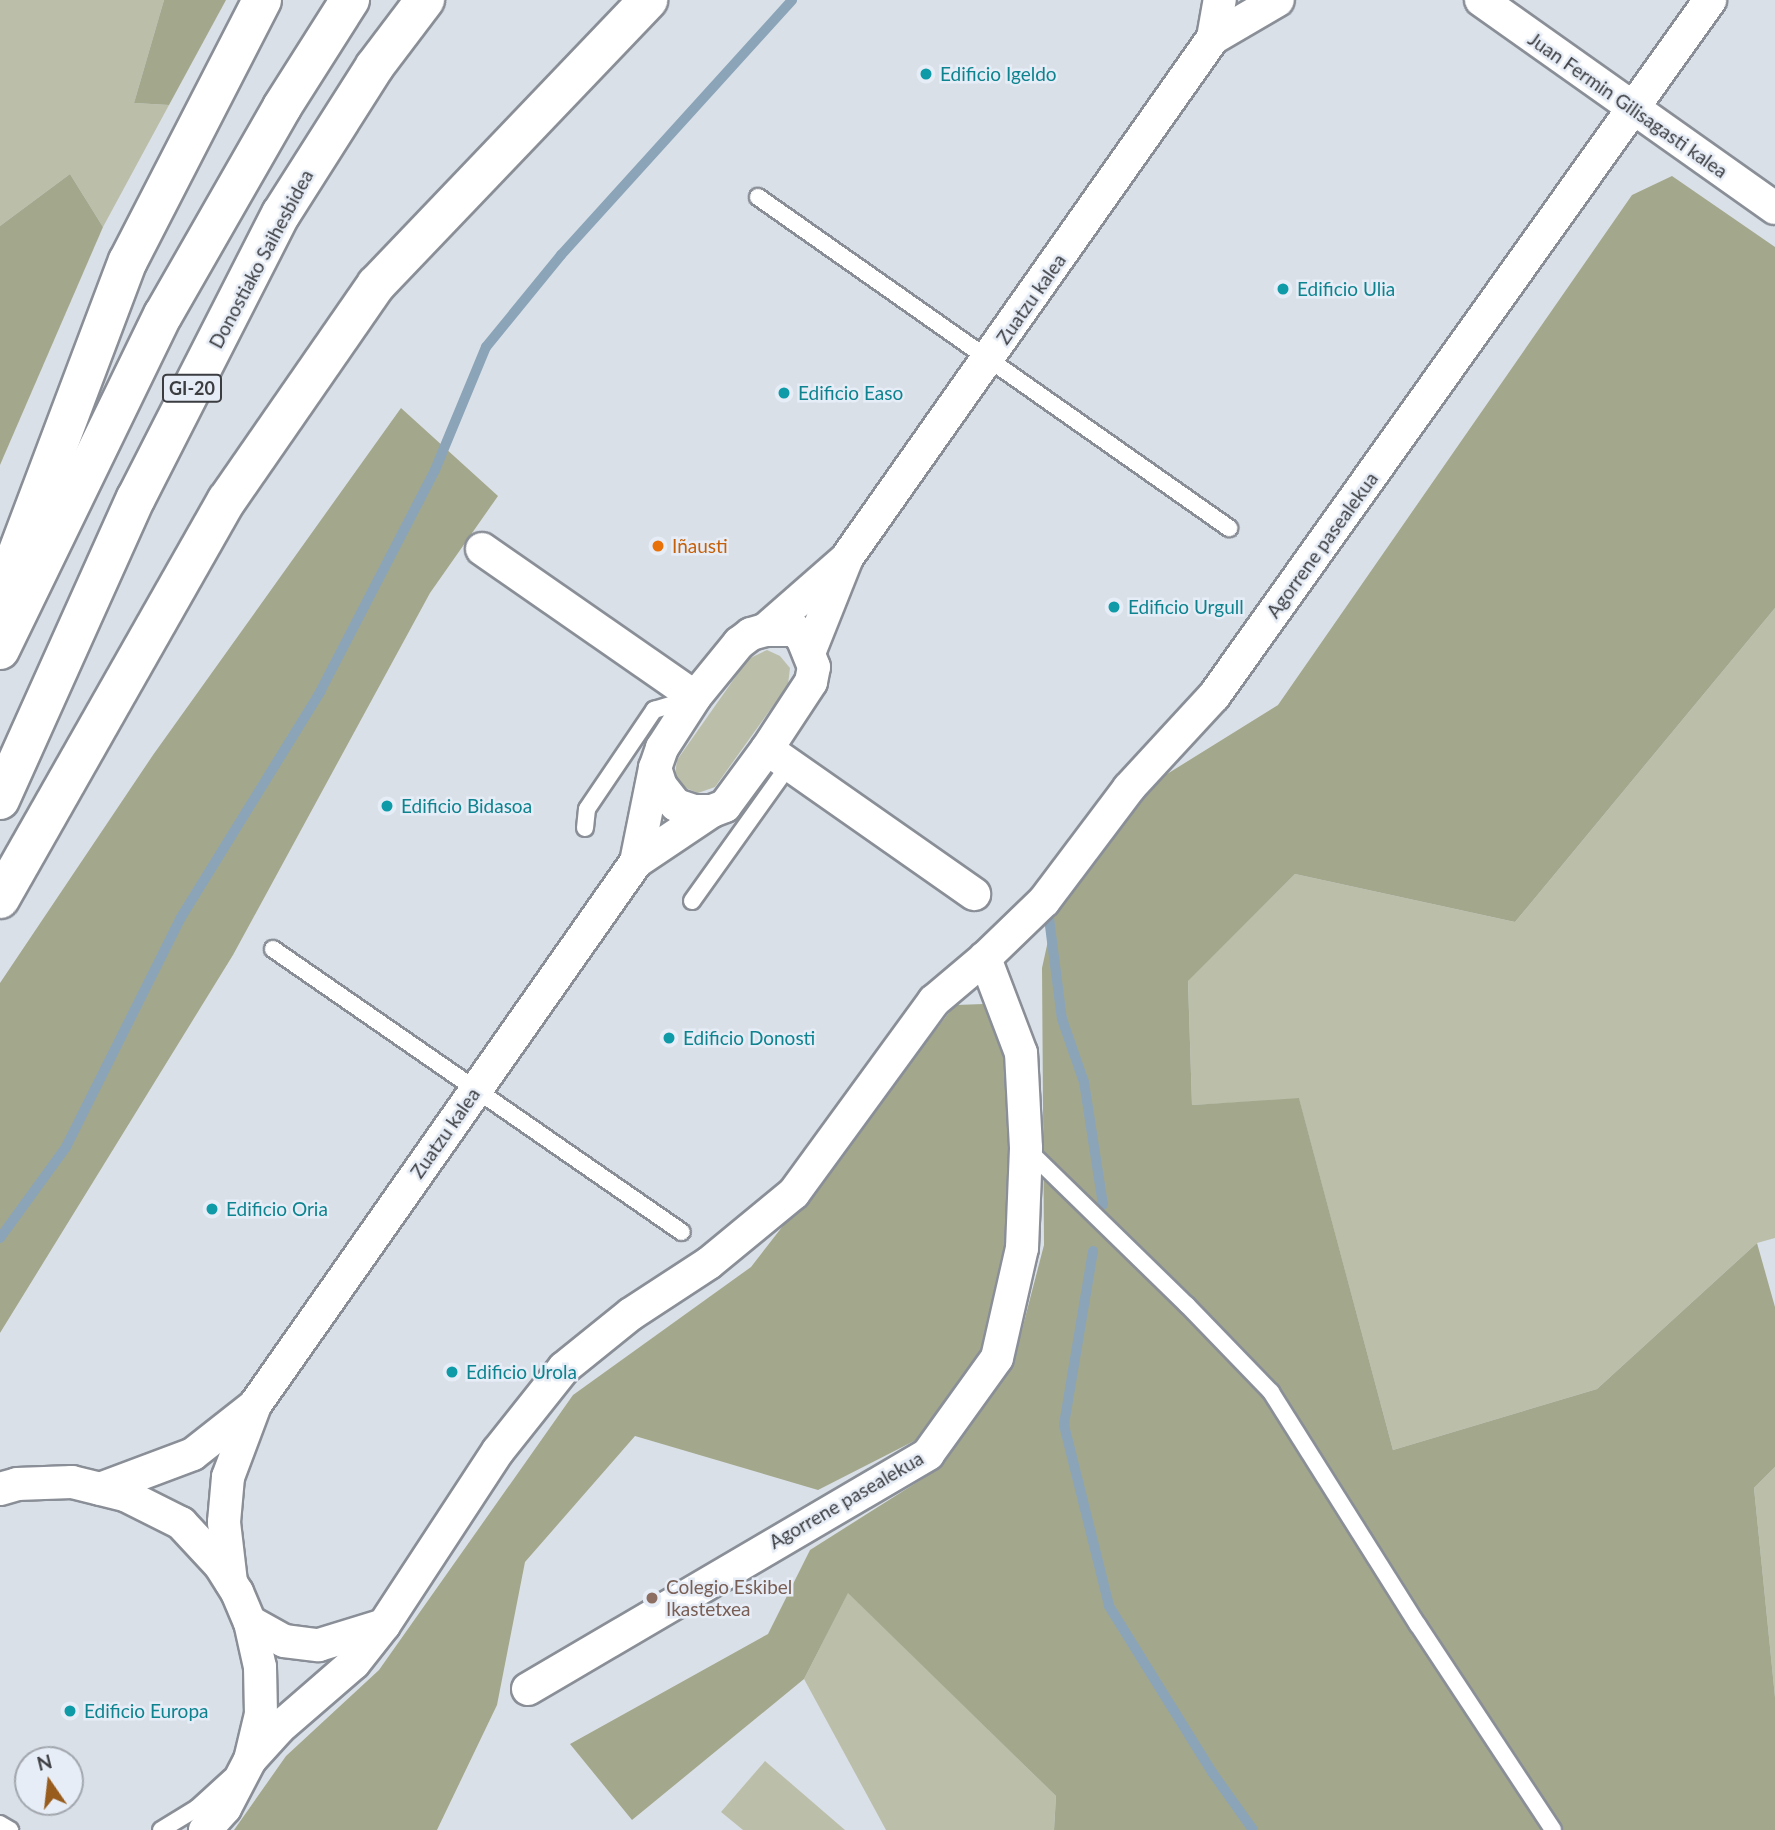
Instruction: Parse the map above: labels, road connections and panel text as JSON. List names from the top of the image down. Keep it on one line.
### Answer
{"streets":{"highway":["Donostiako Saihesbidea","GI-20"],"street":["Juan Fermin Gilisagasti kalea","Zuatzu kalea","Agorrene pasealekua"]},"crossings":[["Juan Fermin Gilisagasti kalea","Agorrene pasealekua"],["Zuatzu kalea","Agorrene pasealekua"]],"places":["Edificio Igeldo","Edificio Ulia","Edificio Easo","Iñausti","Edificio Urgull","Edificio Bidasoa","Edificio Donosti","Edificio Oria","Edificio Urola","Colegio Eskibel Ikastetxea","Edificio Europa"],"north":"top"}
